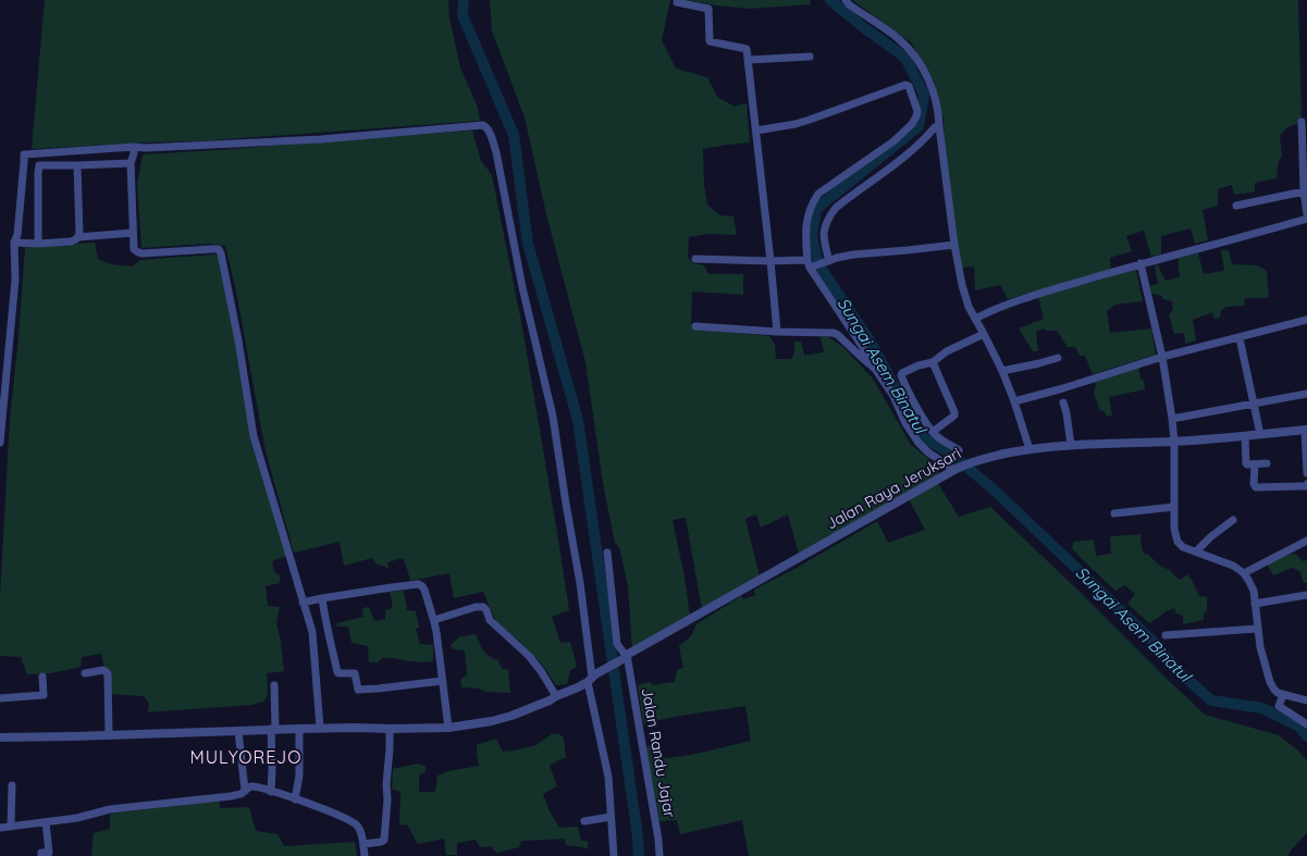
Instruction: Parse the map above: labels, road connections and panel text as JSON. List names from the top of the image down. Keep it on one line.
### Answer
{"streets":{"street":["Jalan Raya Jeruksari","Jalan Randu Jajar"]},"crossings":[["Jalan Raya Jeruksari","Jalan Randu Jajar"]],"districts":["MULYOREJO"],"water":["Sungai Asem Binatul"]}
